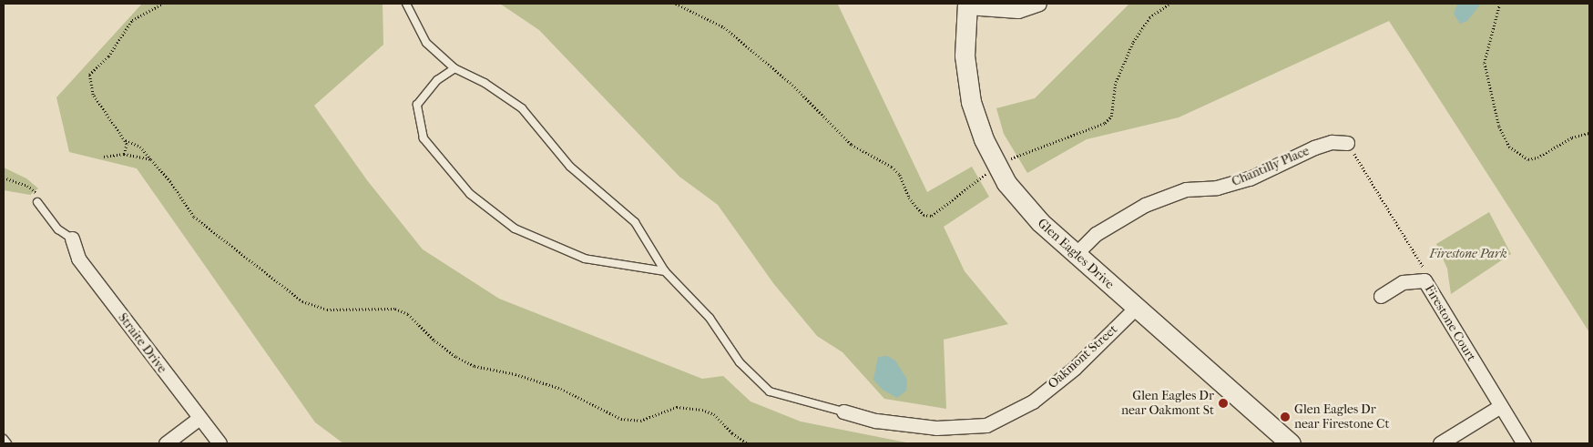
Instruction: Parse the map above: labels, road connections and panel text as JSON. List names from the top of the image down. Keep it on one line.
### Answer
{"streets":{"street":["Chantilly Place","Glen Eagles Drive","Firestone Court","Straite Drive","Oakmont Street"]},"crossings":[["Chantilly Place","Glen Eagles Drive"],["Glen Eagles Drive","Oakmont Street"]],"parks":["Firestone Park"],"places":["Glen Eagles Dr near Oakmont St","Glen Eagles Dr near Firestone Ct"]}
